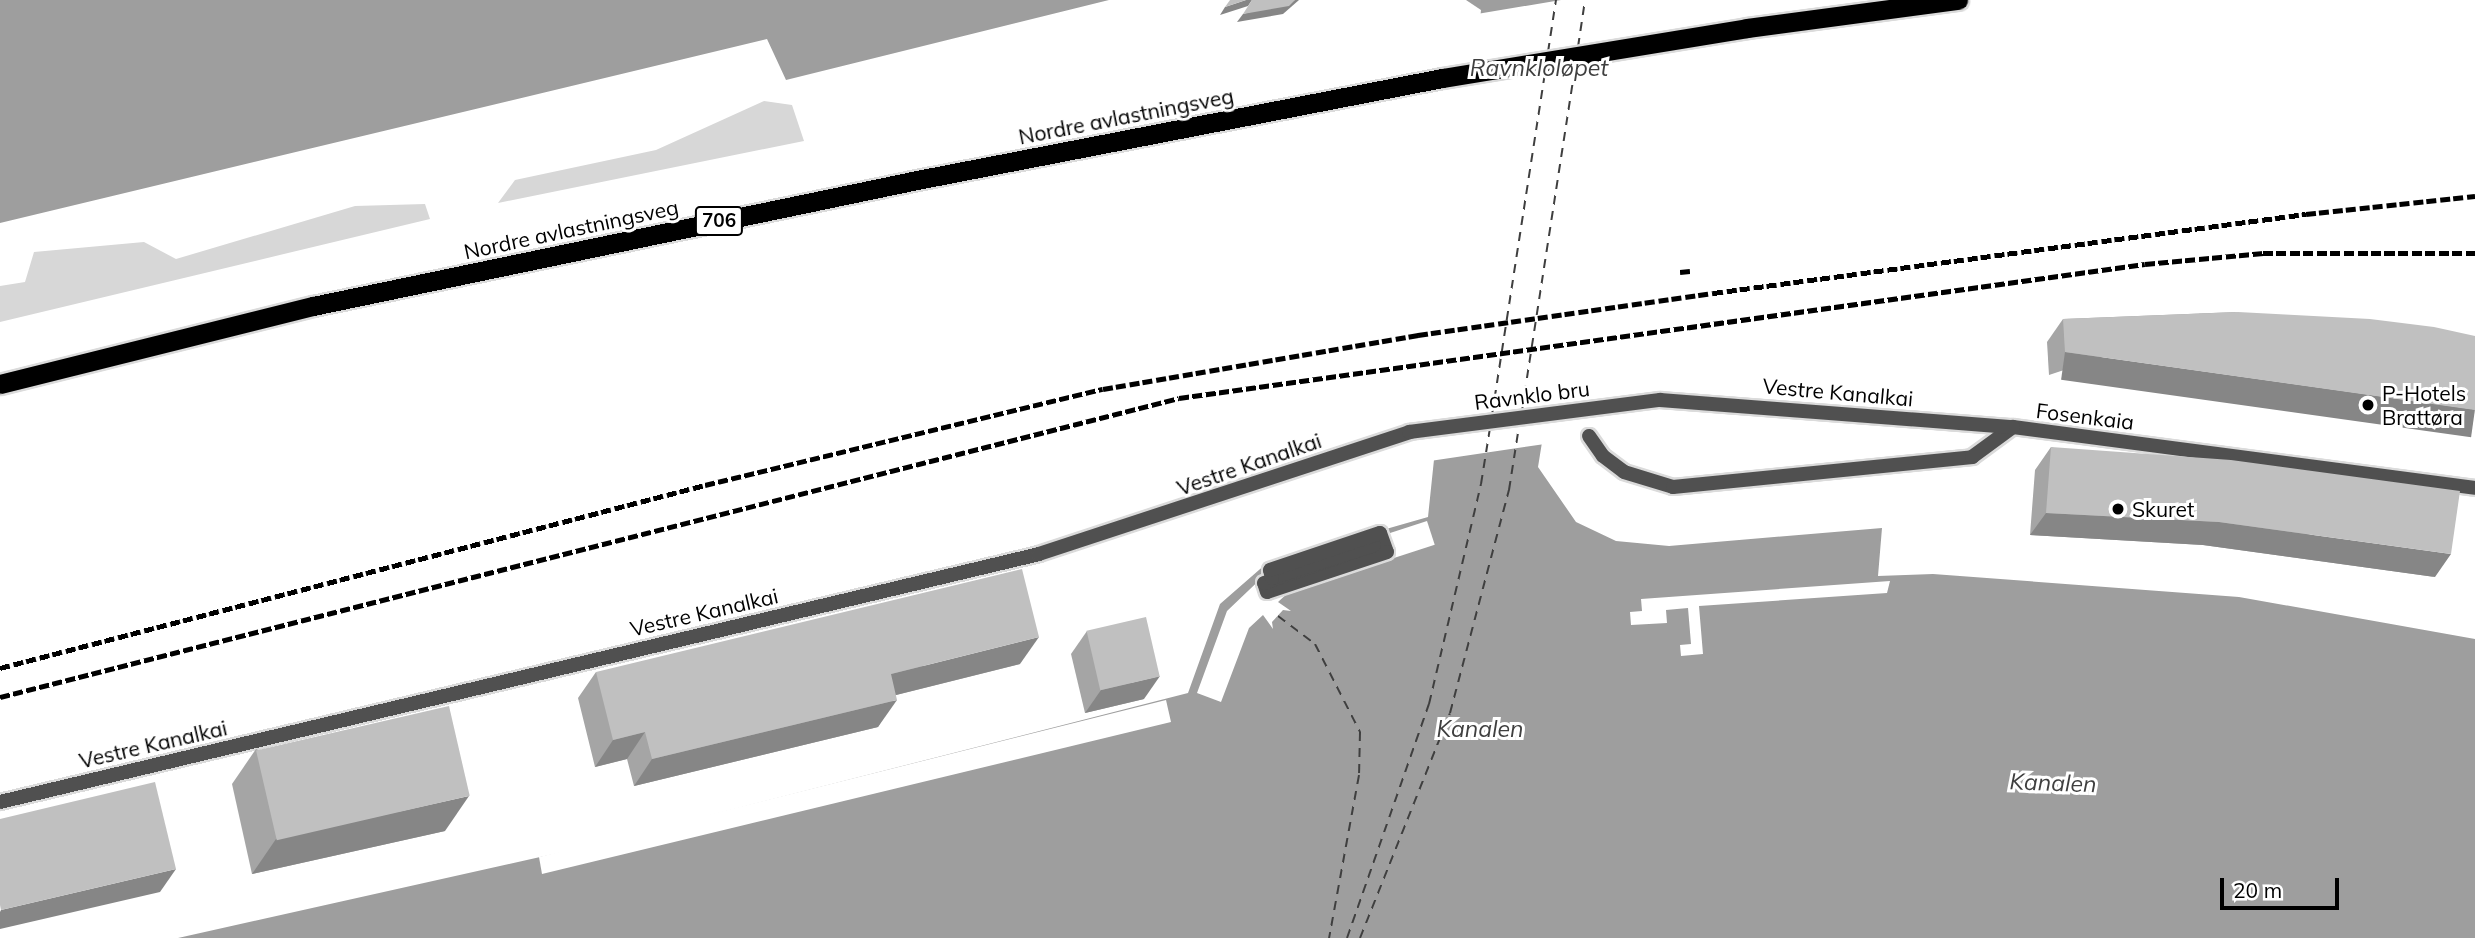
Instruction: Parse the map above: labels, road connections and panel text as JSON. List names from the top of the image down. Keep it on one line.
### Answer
{"streets":{"highway":["Nordre avlastningsveg","706"],"street":["Vestre Kanalkai","Ravnklo bru","Fosenkaia"]},"crossings":[["Vestre Kanalkai","Ravnklo bru"],["Vestre Kanalkai","Fosenkaia"]],"water":["Ravnkloløpet","Kanalen"],"places":["P-Hotels Brattøra","Skuret"],"scale_bar":"20 m"}
